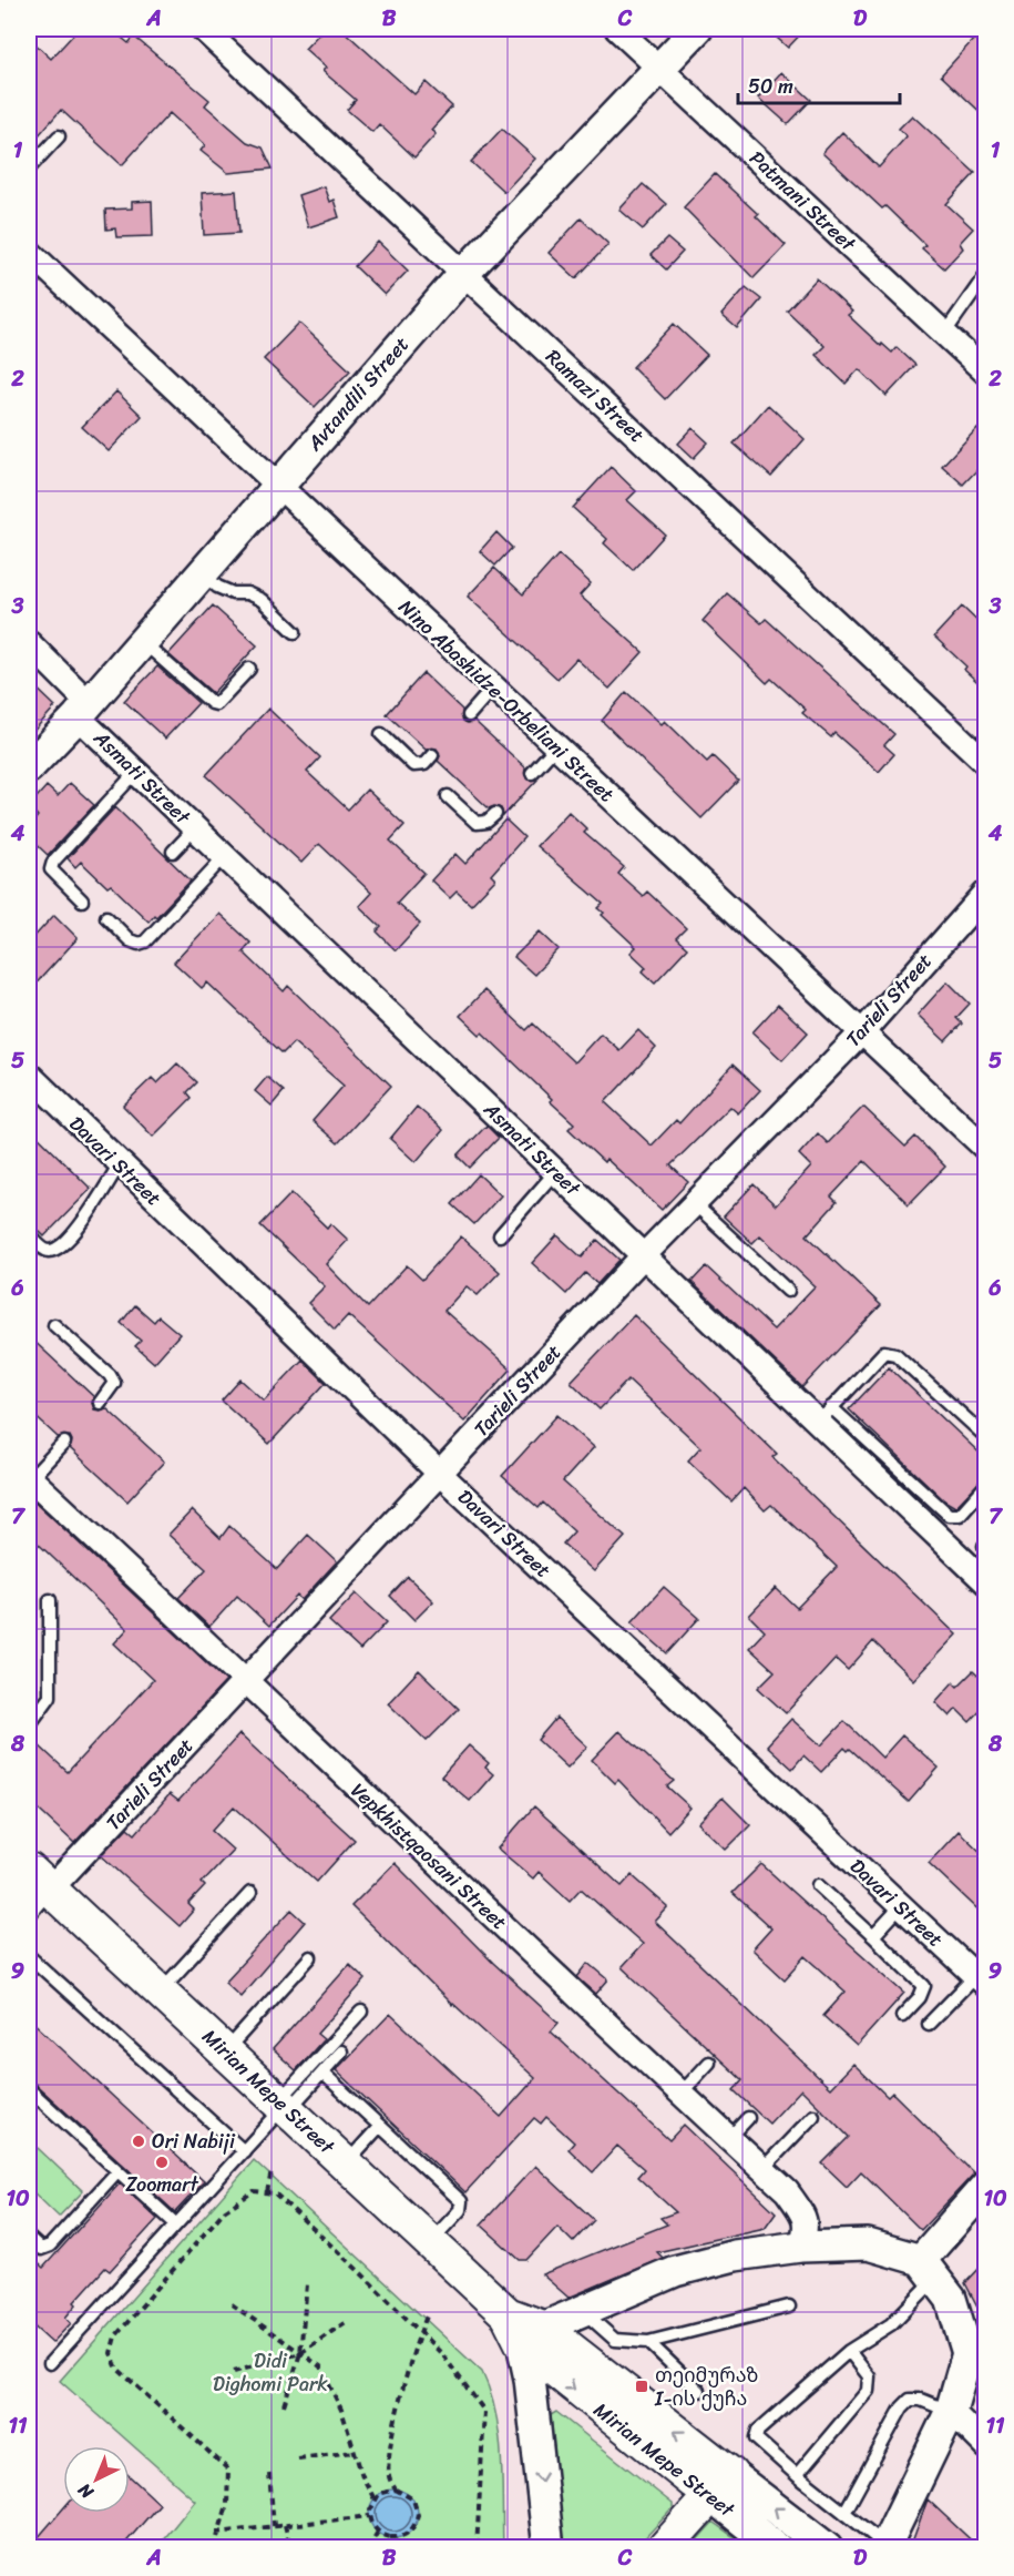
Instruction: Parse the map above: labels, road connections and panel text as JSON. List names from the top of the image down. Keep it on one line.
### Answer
{"streets":{"main road":["Mirian Mepe Street"],"street":["Patmani Street","Avtandili Street","Ramazi Street","Nino Abashidze-Orbeliani Street","Asmati Street","Tarieli Street","Davari Street","Vepkhistqaosani Street"]},"crossings":[["Patmani Street","Avtandili Street"],["Avtandili Street","Ramazi Street"],["Avtandili Street","Nino Abashidze-Orbeliani Street"],["Avtandili Street","Asmati Street"],["Nino Abashidze-Orbeliani Street","Tarieli Street"],["Asmati Street","Tarieli Street"],["Tarieli Street","Davari Street"],["Tarieli Street","Vepkhistqaosani Street"],["Tarieli Street","Mirian Mepe Street"]],"parks":["Didi Dighomi Park"],"places":{"other":["Ori Nabiji","Zoomart"],"transit":["თეიმურაზ I-ის ქუჩა"]},"scale_bar":"50 m","north":"bottom left","grid":{"columns":["A","B","C","D"],"rows":["1","2","3","4","5","6","7","8","9","10","11"]}}
